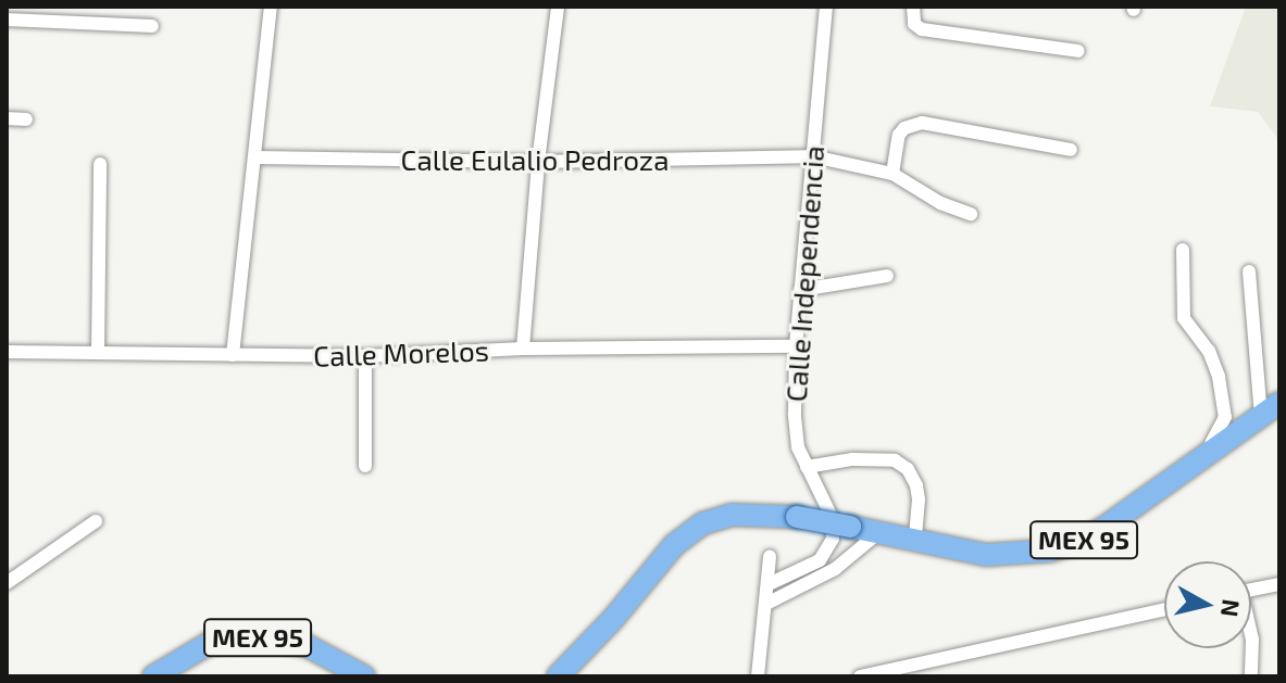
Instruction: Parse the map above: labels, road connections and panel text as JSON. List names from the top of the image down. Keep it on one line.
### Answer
{"streets":{"main road":["MEX 95"],"street":["Calle Eulalio Pedroza","Calle Independencia","Calle Morelos"]},"crossings":[["Calle Eulalio Pedroza","Calle Independencia"],["Calle Independencia","Calle Morelos"]],"north":"right"}
